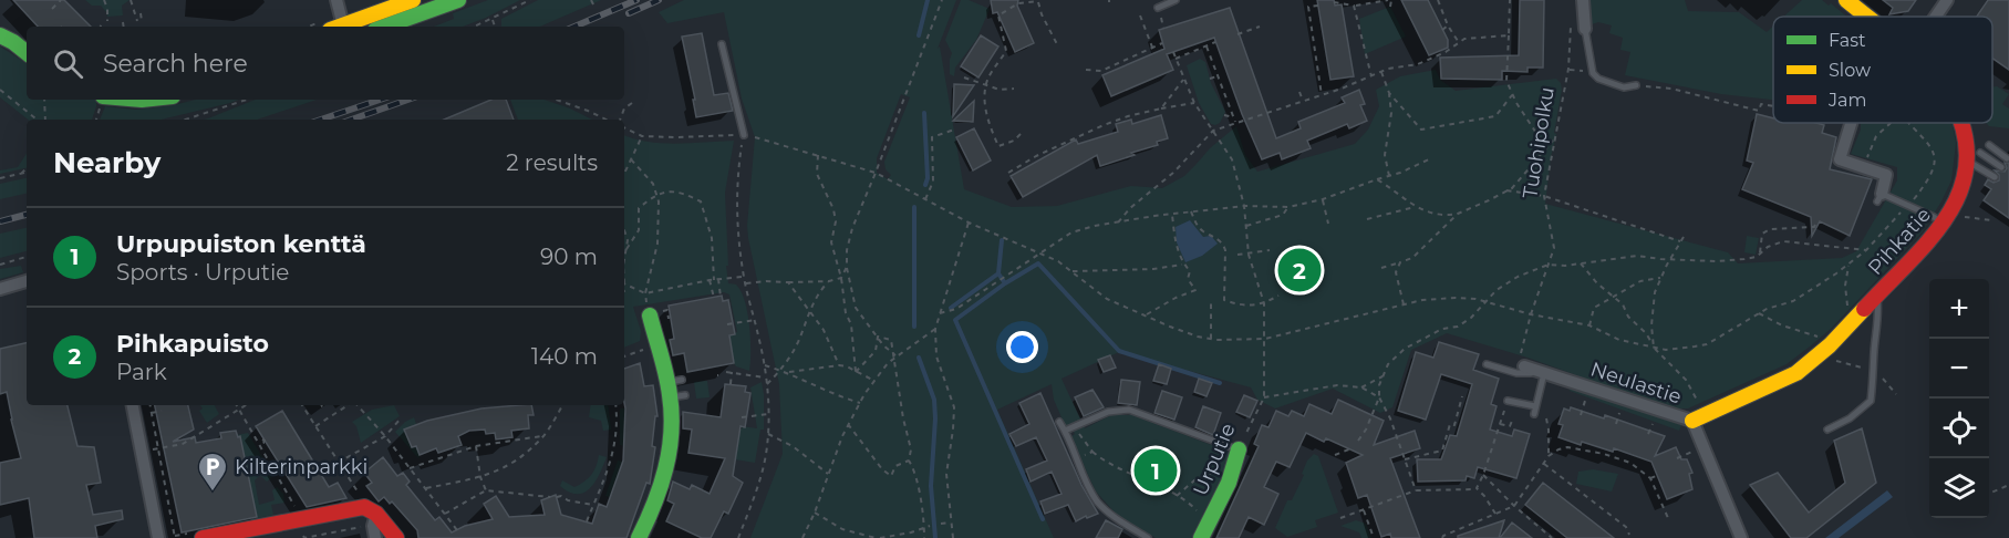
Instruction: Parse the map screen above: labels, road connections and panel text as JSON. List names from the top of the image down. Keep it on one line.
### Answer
{"streets":{"street":["Pihkatie","Neulastie","Urputie"],"path":["Tuohipolku"]},"crossings":[["Tuohipolku","Neulastie"],["Pihkatie","Neulastie"]],"places":{"parking":["Kilterinparkki"]},"legend":["Fast","Slow","Jam"],"page":{"search":"Search here","heading":["Nearby","2 results"],"list":[{"mark":"1","name":"Urpupuiston kenttä","note":"Sports · Urputie","value":"90 m"},{"mark":"2","name":"Pihkapuisto","note":"Park","value":"140 m"}],"pins":["2","1"],"map_buttons":["+","−"]}}
